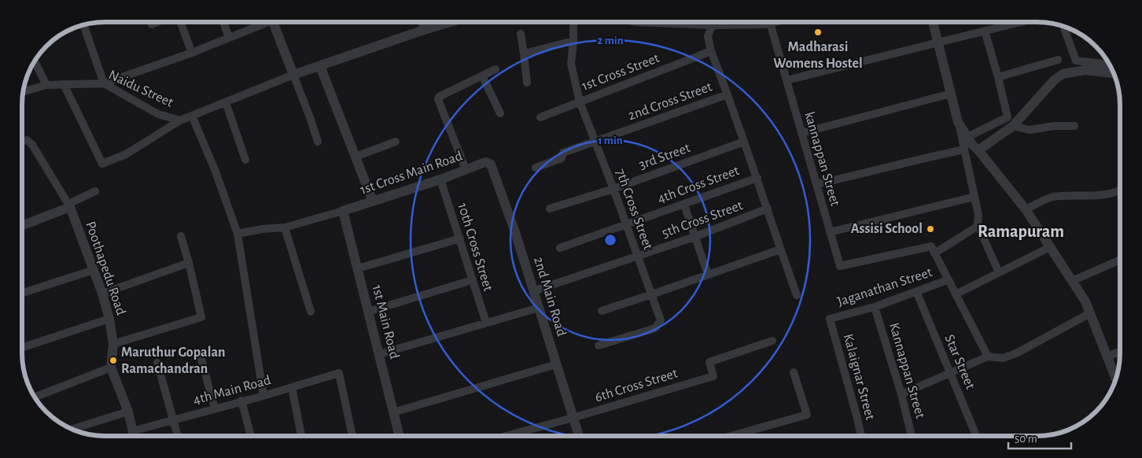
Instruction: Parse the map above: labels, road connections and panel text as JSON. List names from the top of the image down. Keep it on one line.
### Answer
{"streets":{"street":["1st Cross Street","Naidu Street","2nd Cross Street","3rd Street","kannappan Street","1st Cross Main Road","4th Cross Street","7th Cross Street","5th Cross Street","10th Cross Street","Poothapedu Road","Jaganathan Street","2nd Main Road","1st Main Road","Star Street","Kannappan Street","Kalaignar Street","6th Cross Street","4th Main Road"]},"crossings":[["1st Cross Street","7th Cross Street"],["2nd Cross Street","7th Cross Street"],["3rd Street","7th Cross Street"],["1st Cross Main Road","10th Cross Street"],["1st Cross Main Road","2nd Main Road"],["1st Cross Main Road","1st Main Road"],["4th Cross Street","7th Cross Street"],["7th Cross Street","5th Cross Street"],["5th Cross Street","2nd Main Road"],["Poothapedu Road","4th Main Road"],["Jaganathan Street","Star Street"],["Jaganathan Street","Kannappan Street"],["Jaganathan Street","Kalaignar Street"],["2nd Main Road","6th Cross Street"]],"districts":["Ramapuram"],"places":["Madharasi Womens Hostel","Assisi School","Maruthur Gopalan Ramachandran"],"scale_bar":"50 m","rings":["2 min","1 min"]}
